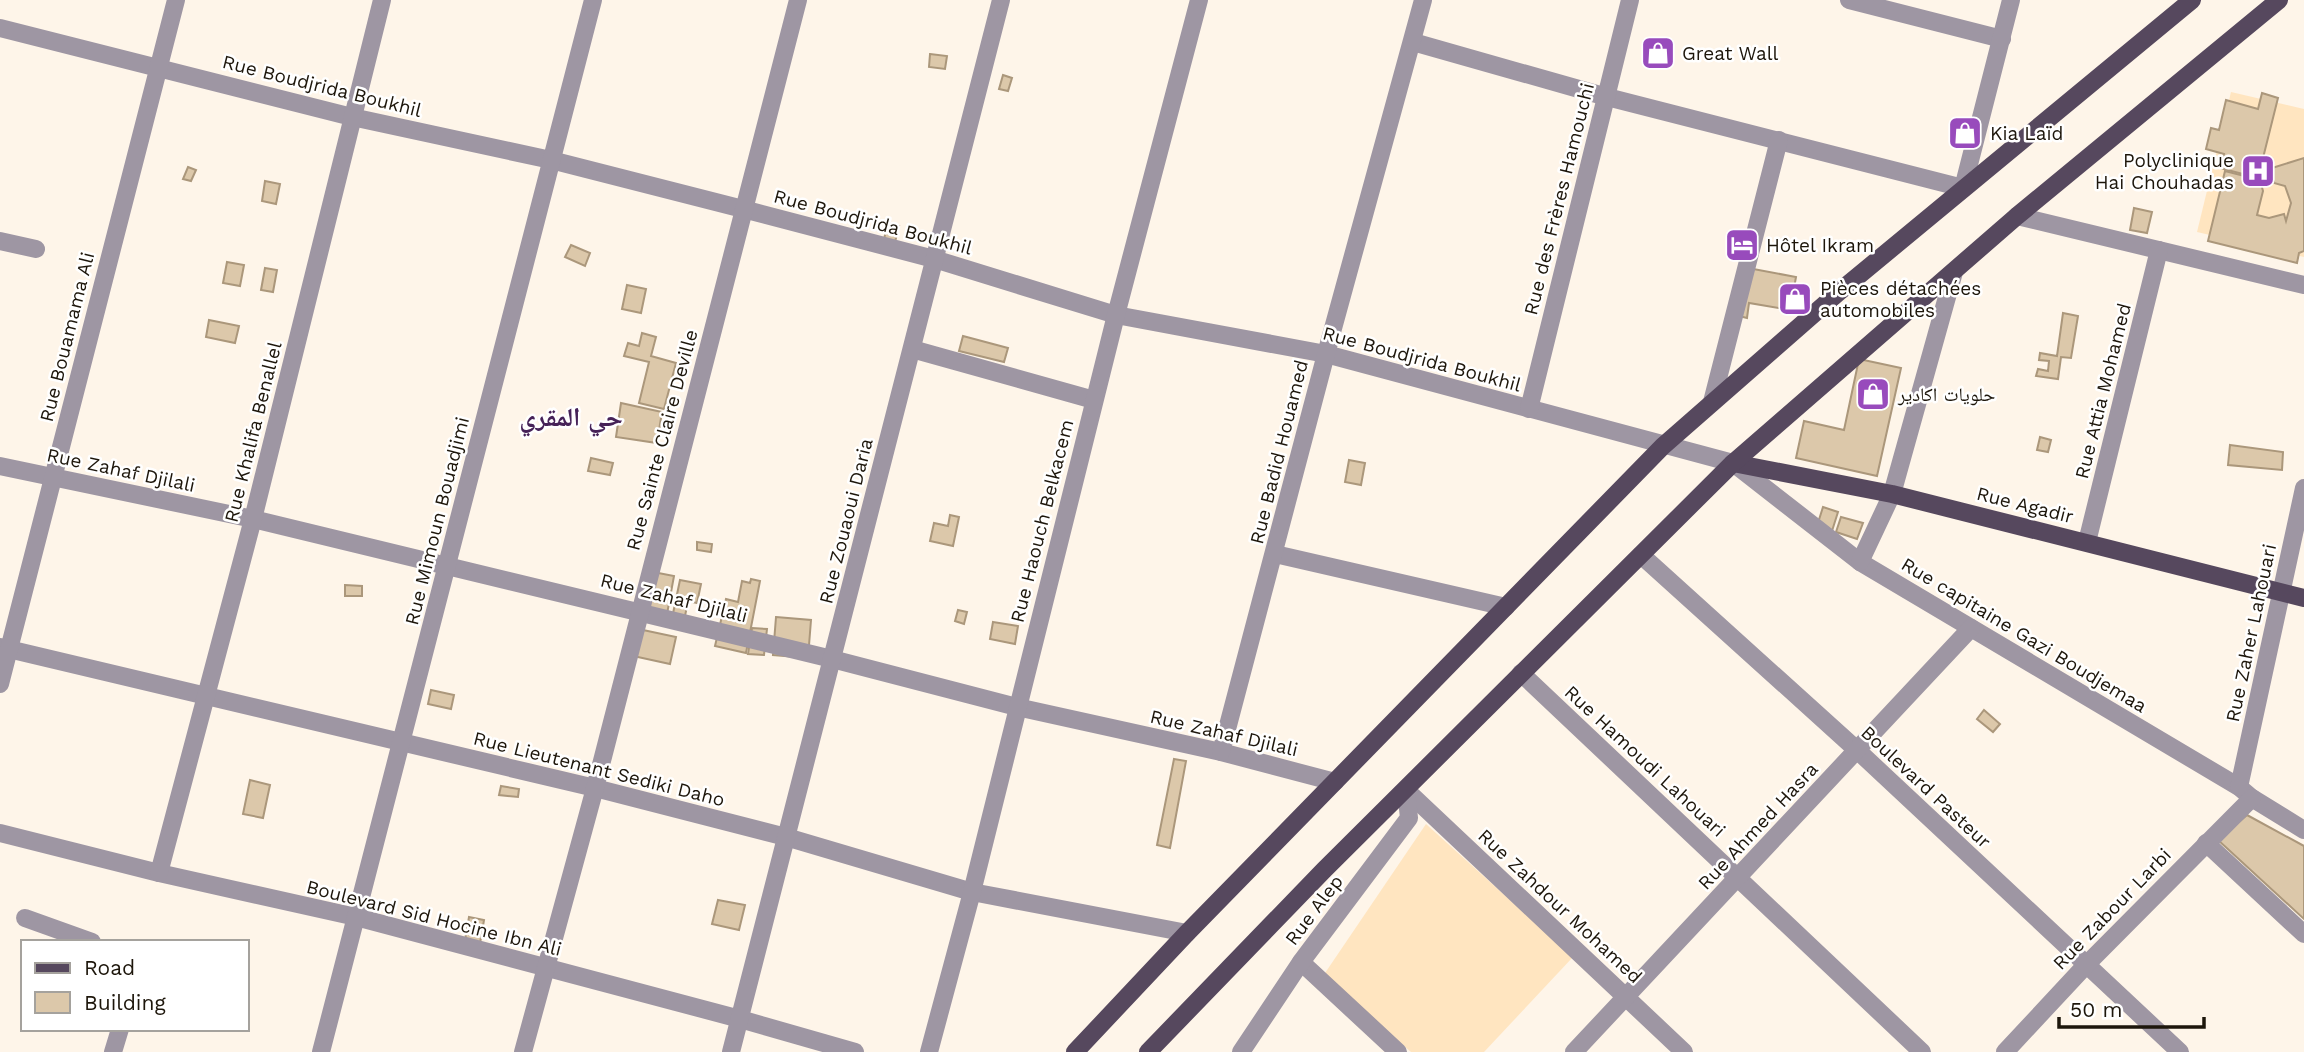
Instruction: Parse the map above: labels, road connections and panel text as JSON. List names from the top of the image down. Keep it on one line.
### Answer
{"streets":{"main road":["Rue Agadir"],"street":["Rue Boudjrida Boukhil","Rue des Frères Hamouchi","Rue Bouamama Ali","Rue Attia Mohamed","Rue Khalifa Benallel","Rue Sainte Claire Deville","Rue Badid Houamed","Rue Zahaf Djilali","Rue Mimoun Bouadjimi","Rue Zouaoui Daria","Rue Haouch Belkacem","Rue Zaher Lahouari","Rue capitaine Gazi Boudjemaa","Rue Hamoudi Lahouari","Rue Lieutenant Sediki Daho","Boulevard Pasteur","Rue Ahmed Hasra","Rue Zahdour Mohamed","Rue Zabour Larbi","Rue Alep","Boulevard Sid Hocine Ibn Ali"]},"crossings":[["Rue Boudjrida Boukhil","Rue des Frères Hamouchi"],["Rue Boudjrida Boukhil","Rue Bouamama Ali"],["Rue Boudjrida Boukhil","Rue Khalifa Benallel"],["Rue Boudjrida Boukhil","Rue Sainte Claire Deville"],["Rue Boudjrida Boukhil","Rue Badid Houamed"],["Rue Boudjrida Boukhil","Rue Agadir"],["Rue Boudjrida Boukhil","Rue Mimoun Bouadjimi"],["Rue Boudjrida Boukhil","Rue Zouaoui Daria"],["Rue Boudjrida Boukhil","Rue Haouch Belkacem"],["Rue Boudjrida Boukhil","Rue capitaine Gazi Boudjemaa"],["Rue Bouamama Ali","Rue Zahaf Djilali"],["Rue Bouamama Ali","Rue Lieutenant Sediki Daho"],["Rue Attia Mohamed","Rue Agadir"],["Rue Khalifa Benallel","Rue Zahaf Djilali"],["Rue Khalifa Benallel","Rue Lieutenant Sediki Daho"],["Rue Khalifa Benallel","Boulevard Sid Hocine Ibn Ali"],["Rue Sainte Claire Deville","Rue Zahaf Djilali"],["Rue Sainte Claire Deville","Rue Lieutenant Sediki Daho"],["Rue Sainte Claire Deville","Boulevard Sid Hocine Ibn Ali"],["Rue Badid Houamed","Rue Zahaf Djilali"],["Rue Zahaf Djilali","Rue Mimoun Bouadjimi"],["Rue Zahaf Djilali","Rue Zouaoui Daria"],["Rue Zahaf Djilali","Rue Haouch Belkacem"],["Rue Agadir","Rue Zaher Lahouari"],["Rue Agadir","Rue capitaine Gazi Boudjemaa"],["Rue Mimoun Bouadjimi","Rue Lieutenant Sediki Daho"],["Rue Mimoun Bouadjimi","Boulevard Sid Hocine Ibn Ali"],["Rue Zouaoui Daria","Rue Lieutenant Sediki Daho"],["Rue Zouaoui Daria","Boulevard Sid Hocine Ibn Ali"],["Rue Haouch Belkacem","Rue Lieutenant Sediki Daho"],["Rue Zaher Lahouari","Rue capitaine Gazi Boudjemaa"],["Rue Zaher Lahouari","Rue Zabour Larbi"],["Rue capitaine Gazi Boudjemaa","Rue Ahmed Hasra"],["Rue capitaine Gazi Boudjemaa","Rue Zabour Larbi"],["Rue Hamoudi Lahouari","Rue Ahmed Hasra"],["Boulevard Pasteur","Rue Ahmed Hasra"],["Boulevard Pasteur","Rue Zabour Larbi"],["Rue Ahmed Hasra","Rue Zahdour Mohamed"],["Rue Zahdour Mohamed","Rue Alep"]],"districts":["حي المقري"],"places":{"shop":["Great Wall","Kia Laïd","Pièces détachées automobiles","حلويات اكادير"],"hospital":["Polyclinique Hai Chouhadas"],"hotel":["Hôtel Ikram"]},"legend":["Road","Building"],"scale_bar":"50 m"}
